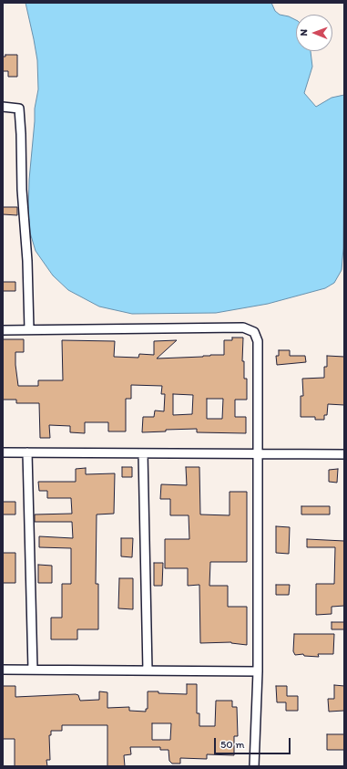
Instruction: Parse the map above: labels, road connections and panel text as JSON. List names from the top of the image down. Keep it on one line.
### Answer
{"scale_bar":"50 m","north":"left"}
